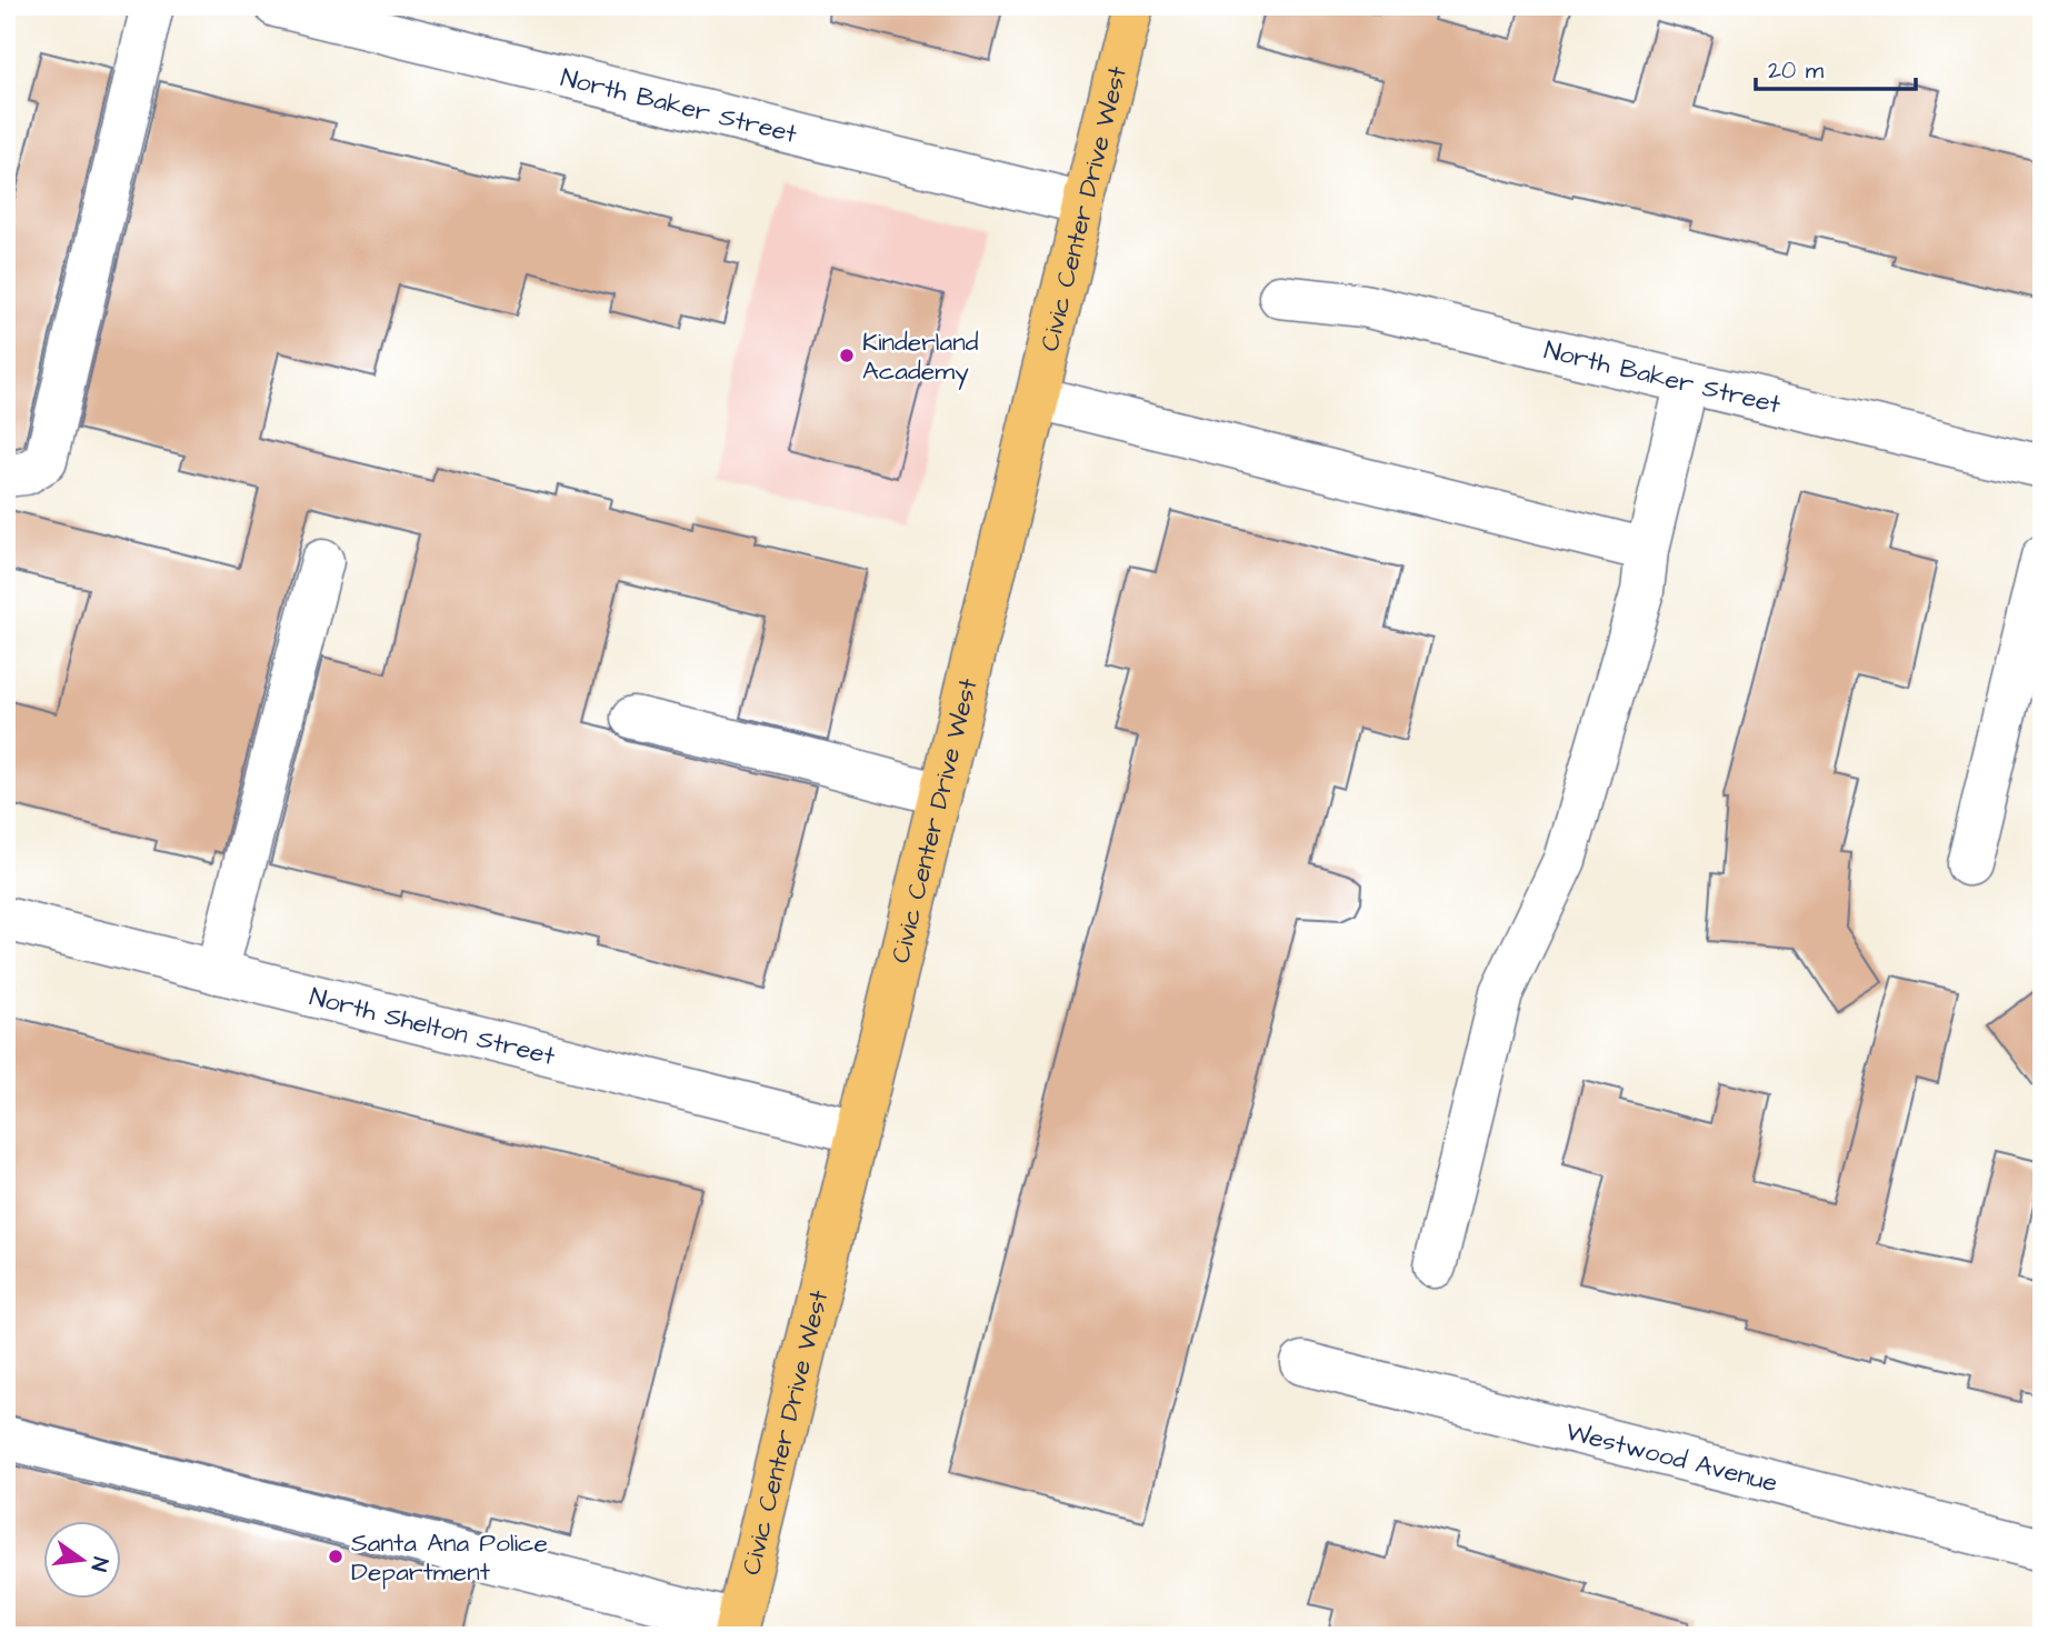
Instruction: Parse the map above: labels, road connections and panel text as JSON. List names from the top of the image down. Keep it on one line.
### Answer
{"streets":{"main road":["Civic Center Drive West"],"street":["North Baker Street","North Shelton Street","Westwood Avenue"]},"crossings":[["North Baker Street","Civic Center Drive West"],["Civic Center Drive West","North Shelton Street"]],"places":["Kinderland Academy","Santa Ana Police Department"],"scale_bar":"20 m","north":"right"}
